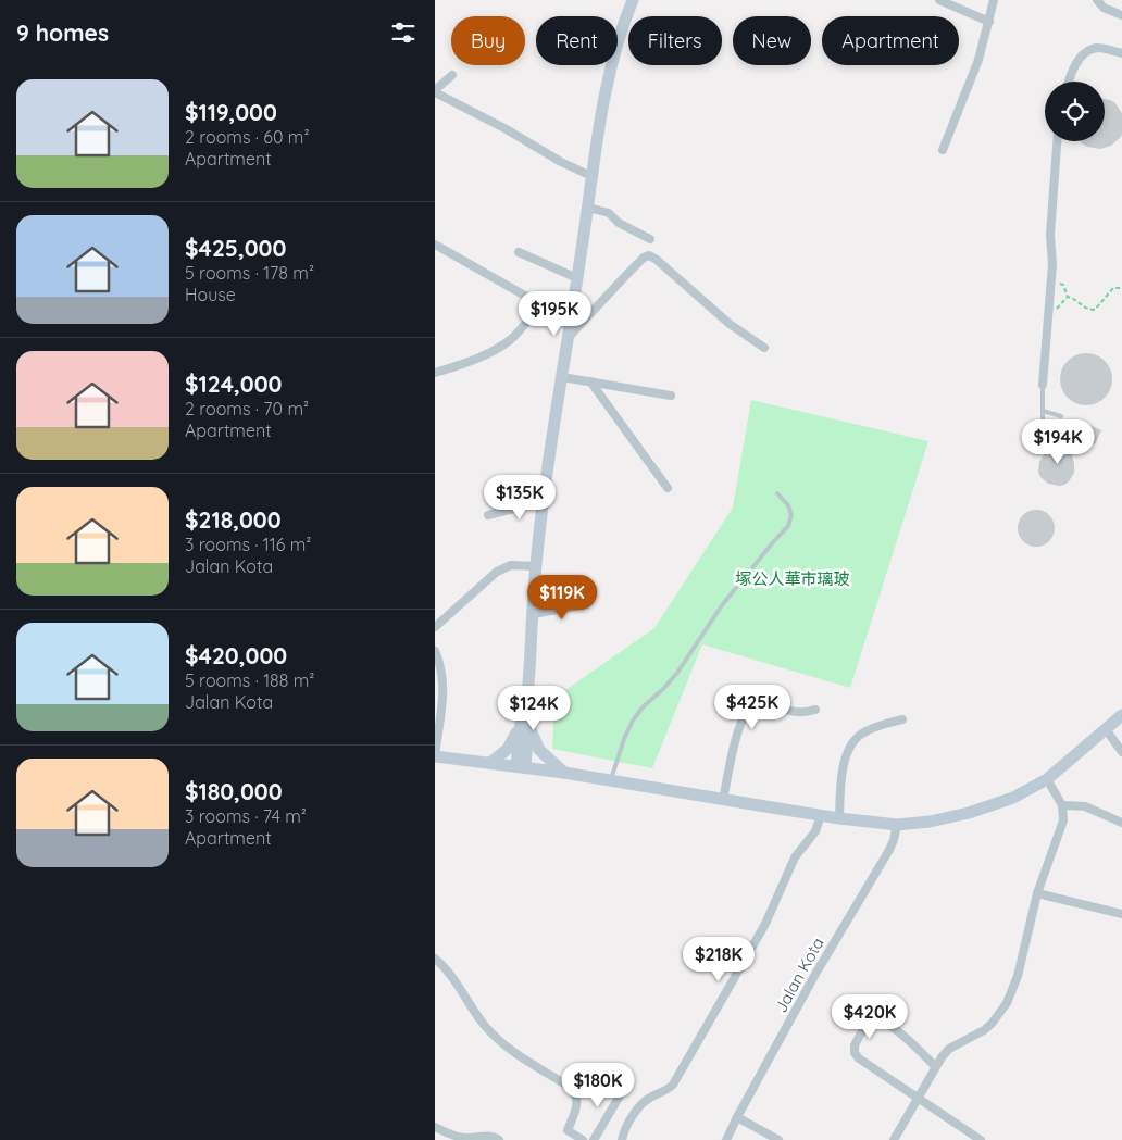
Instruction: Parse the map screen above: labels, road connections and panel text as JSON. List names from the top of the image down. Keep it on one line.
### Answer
{"streets":{"street":["Jalan Kota"]},"parks":["塚公人華市璃玻"],"page":{"heading":"9 homes","chip":["Buy","Rent","Filters","New","Apartment"],"list":[{"name":"$119,000","note":"2 rooms · 60 m² · Apartment"},{"name":"$425,000","note":"5 rooms · 178 m² · House"},{"name":"$124,000","note":"2 rooms · 70 m² · Apartment"},{"name":"$218,000","note":"3 rooms · 116 m² · Jalan Kota"},{"name":"$420,000","note":"5 rooms · 188 m² · Jalan Kota"},{"name":"$180,000","note":"3 rooms · 74 m² · Apartment"}],"price":["$195K","$194K","$135K","$119K","$425K","$124K","$218K","$420K","$180K"]}}
